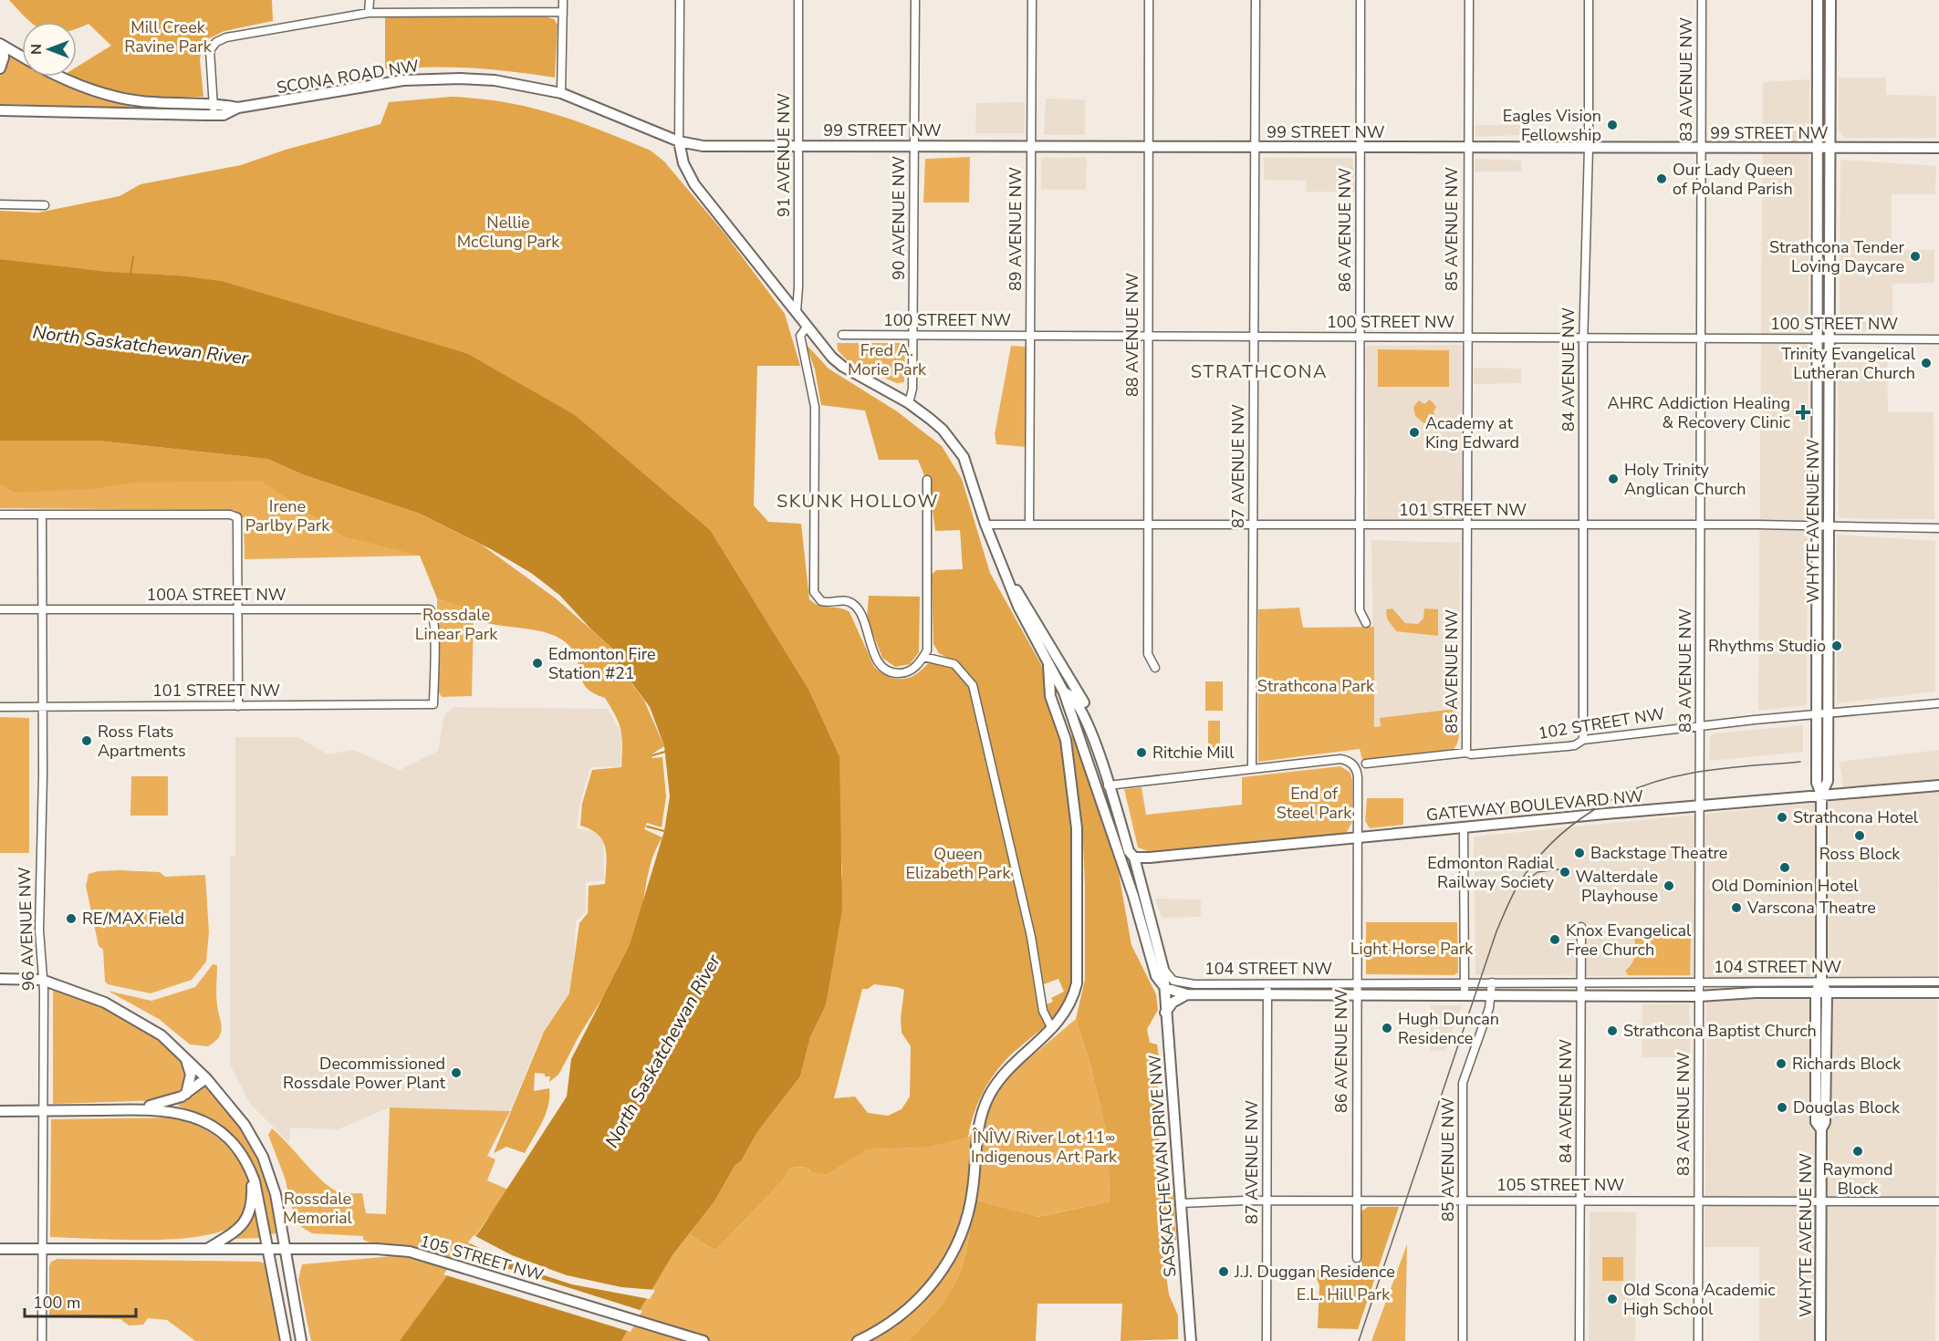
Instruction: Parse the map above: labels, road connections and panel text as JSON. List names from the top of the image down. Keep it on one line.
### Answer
{"streets":{"main road":["SCONA ROAD NW","99 STREET NW","WHYTE AVENUE NW","GATEWAY BOULEVARD NW","104 STREET NW","SASKATCHEWAN DRIVE NW","105 STREET NW"],"street":["83 AVENUE NW","91 AVENUE NW","90 AVENUE NW","89 AVENUE NW","85 AVENUE NW","86 AVENUE NW","100 STREET NW","88 AVENUE NW","84 AVENUE NW","87 AVENUE NW","101 STREET NW","100A STREET NW","102 STREET NW","96 AVENUE NW"]},"crossings":[["SCONA ROAD NW","99 STREET NW"],["SCONA ROAD NW","SASKATCHEWAN DRIVE NW"],["83 AVENUE NW","99 STREET NW"],["83 AVENUE NW","100 STREET NW"],["83 AVENUE NW","101 STREET NW"],["83 AVENUE NW","102 STREET NW"],["83 AVENUE NW","GATEWAY BOULEVARD NW"],["83 AVENUE NW","104 STREET NW"],["83 AVENUE NW","105 STREET NW"],["99 STREET NW","91 AVENUE NW"],["99 STREET NW","90 AVENUE NW"],["99 STREET NW","89 AVENUE NW"],["99 STREET NW","85 AVENUE NW"],["99 STREET NW","86 AVENUE NW"],["99 STREET NW","88 AVENUE NW"],["99 STREET NW","84 AVENUE NW"],["99 STREET NW","87 AVENUE NW"],["99 STREET NW","WHYTE AVENUE NW"],["91 AVENUE NW","SASKATCHEWAN DRIVE NW"],["90 AVENUE NW","100 STREET NW"],["90 AVENUE NW","SASKATCHEWAN DRIVE NW"],["89 AVENUE NW","100 STREET NW"],["89 AVENUE NW","101 STREET NW"],["85 AVENUE NW","100 STREET NW"],["85 AVENUE NW","101 STREET NW"],["85 AVENUE NW","102 STREET NW"],["85 AVENUE NW","104 STREET NW"],["85 AVENUE NW","105 STREET NW"],["86 AVENUE NW","100 STREET NW"],["86 AVENUE NW","87 AVENUE NW"],["86 AVENUE NW","101 STREET NW"],["86 AVENUE NW","GATEWAY BOULEVARD NW"],["86 AVENUE NW","104 STREET NW"],["86 AVENUE NW","105 STREET NW"],["100 STREET NW","88 AVENUE NW"],["100 STREET NW","84 AVENUE NW"],["100 STREET NW","87 AVENUE NW"],["100 STREET NW","WHYTE AVENUE NW"],["88 AVENUE NW","101 STREET NW"],["84 AVENUE NW","101 STREET NW"],["84 AVENUE NW","102 STREET NW"],["84 AVENUE NW","104 STREET NW"],["84 AVENUE NW","105 STREET NW"],["87 AVENUE NW","101 STREET NW"],["87 AVENUE NW","104 STREET NW"],["87 AVENUE NW","105 STREET NW"],["101 STREET NW","WHYTE AVENUE NW"],["101 STREET NW","100A STREET NW"],["101 STREET NW","96 AVENUE NW"],["101 STREET NW","SASKATCHEWAN DRIVE NW"],["WHYTE AVENUE NW","102 STREET NW"],["WHYTE AVENUE NW","GATEWAY BOULEVARD NW"],["WHYTE AVENUE NW","104 STREET NW"],["WHYTE AVENUE NW","105 STREET NW"],["100A STREET NW","96 AVENUE NW"],["GATEWAY BOULEVARD NW","SASKATCHEWAN DRIVE NW"],["96 AVENUE NW","105 STREET NW"],["104 STREET NW","SASKATCHEWAN DRIVE NW"],["SASKATCHEWAN DRIVE NW","105 STREET NW"]],"districts":["STRATHCONA","SKUNK HOLLOW"],"water":["North Saskatchewan River"],"parks":["Mill Creek Ravine Park","Nellie McClung Park","Fred A. Morie Park","Irene Parlby Park","Rossdale Linear Park","Strathcona Park","End of Steel Park","Queen Elizabeth Park","Light Horse Park","ÎNÎW River Lot 11∞ Indigenous Art Park","Rossdale Memorial","E.L. Hill Park"],"places":{"other":["Eagles Vision Fellowship","Our Lady Queen of Poland Parish","Strathcona Tender Loving Daycare","Trinity Evangelical Lutheran Church","Academy at King Edward","Holy Trinity Anglican Church","Rhythms Studio","Edmonton Fire Station #21","Ross Flats Apartments","Ritchie Mill","Strathcona Hotel","Ross Block","Backstage Theatre","Old Dominion Hotel","Edmonton Radial Railway Society","Walterdale Playhouse","Varscona Theatre","RE/MAX Field","Knox Evangelical Free Church","Hugh Duncan Residence","Strathcona Baptist Church","Richards Block","Decommissioned Rossdale Power Plant","Douglas Block","Raymond Block","J.J. Duggan Residence","Old Scona Academic High School"],"health":["AHRC Addiction Healing & Recovery Clinic"]},"scale_bar":"100 m","north":"left"}
